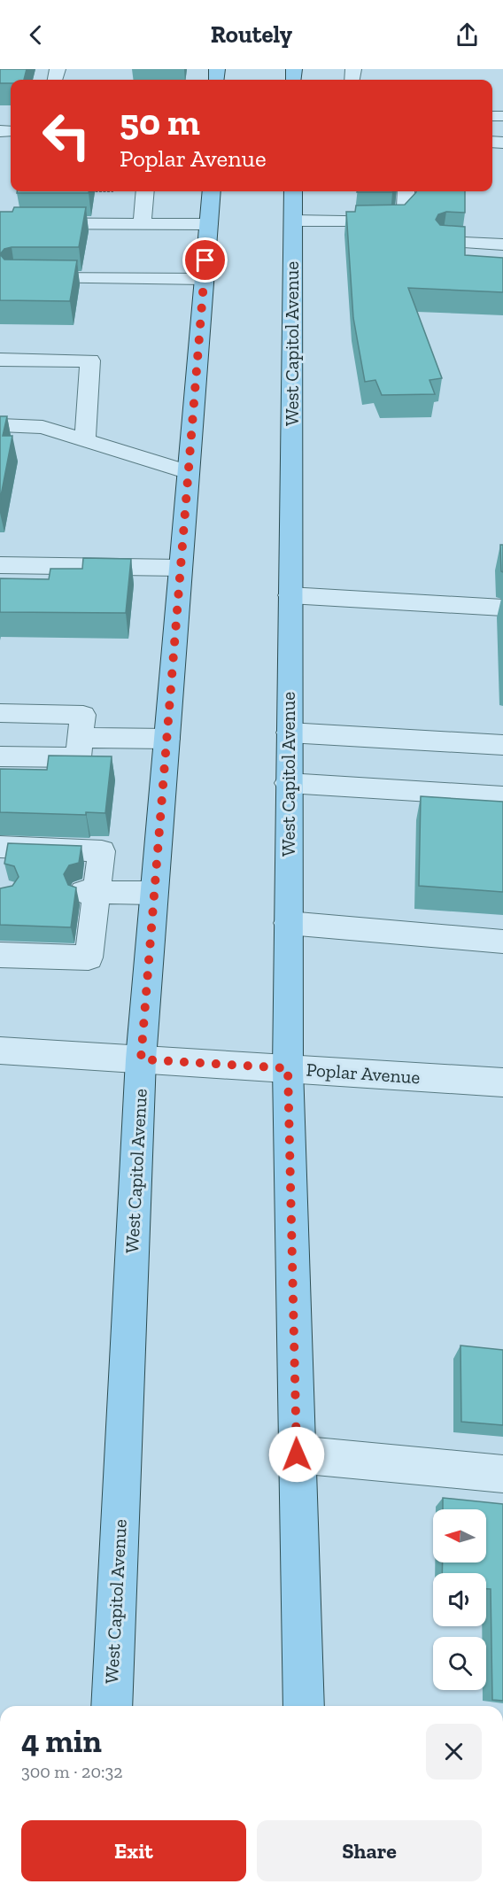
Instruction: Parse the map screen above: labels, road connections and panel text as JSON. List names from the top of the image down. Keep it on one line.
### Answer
{"streets":{"main road":["West Capitol Avenue"],"street":["Poplar Avenue"]},"crossings":[["West Capitol Avenue","Poplar Avenue"]],"north":"left","page":{"header":"Routely","turn":["50 m","Poplar Avenue"],"heading":["4 min","300 m · 20:32"],"buttons":["Exit","Share"]}}
